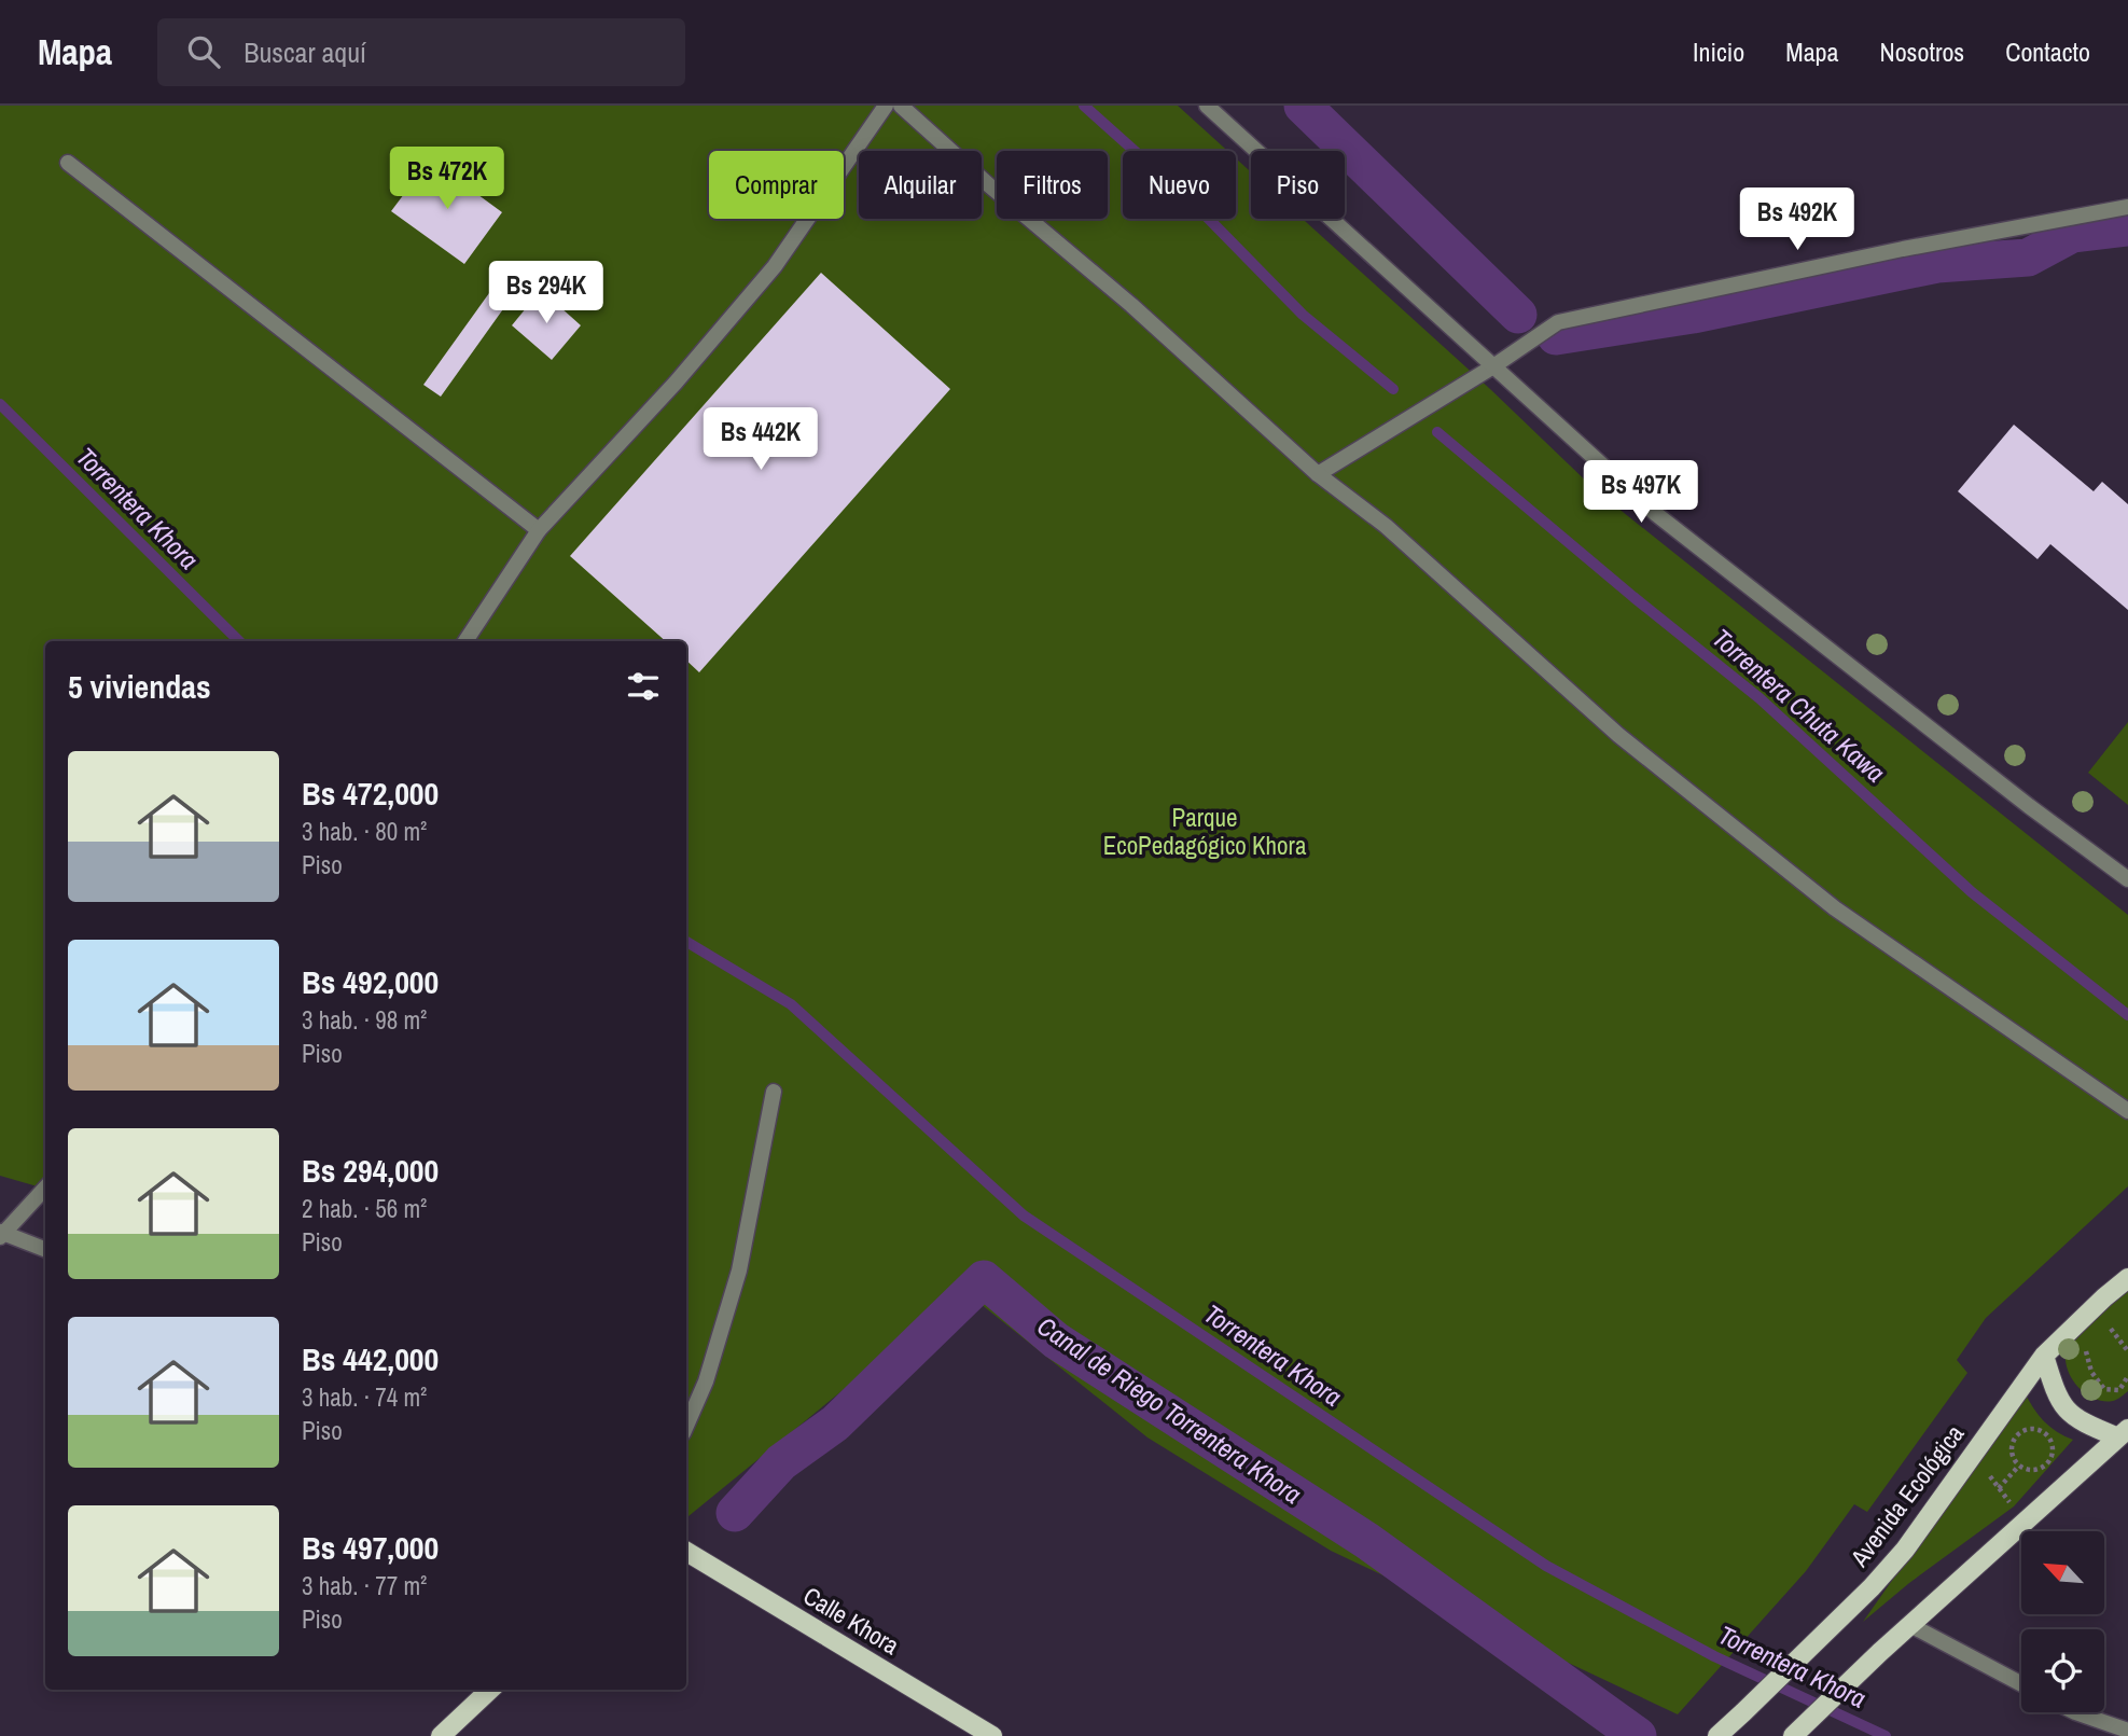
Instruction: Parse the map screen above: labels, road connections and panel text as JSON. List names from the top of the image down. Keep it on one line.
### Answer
{"streets":{"main road":["Avenida Ecológica","Calle Khora"]},"water":["Torrentera Khora","Torrentera Chuta Kawa","Canal de Riego Torrentera Khora"],"parks":["Parque EcoPedagógico Khora"],"north":"top left","page":{"header":"Mapa","search":"Buscar aquí","nav":["Inicio","Mapa","Nosotros","Contacto"],"price":["Bs 472K","Bs 492K","Bs 294K","Bs 442K","Bs 497K"],"chip":["Comprar","Alquilar","Filtros","Nuevo","Piso"],"heading":"5 viviendas","list":[{"name":"Bs 472,000","note":"3 hab. · 80 m² · Piso"},{"name":"Bs 492,000","note":"3 hab. · 98 m² · Piso"},{"name":"Bs 294,000","note":"2 hab. · 56 m² · Piso"},{"name":"Bs 442,000","note":"3 hab. · 74 m² · Piso"},{"name":"Bs 497,000","note":"3 hab. · 77 m² · Piso"}]}}
